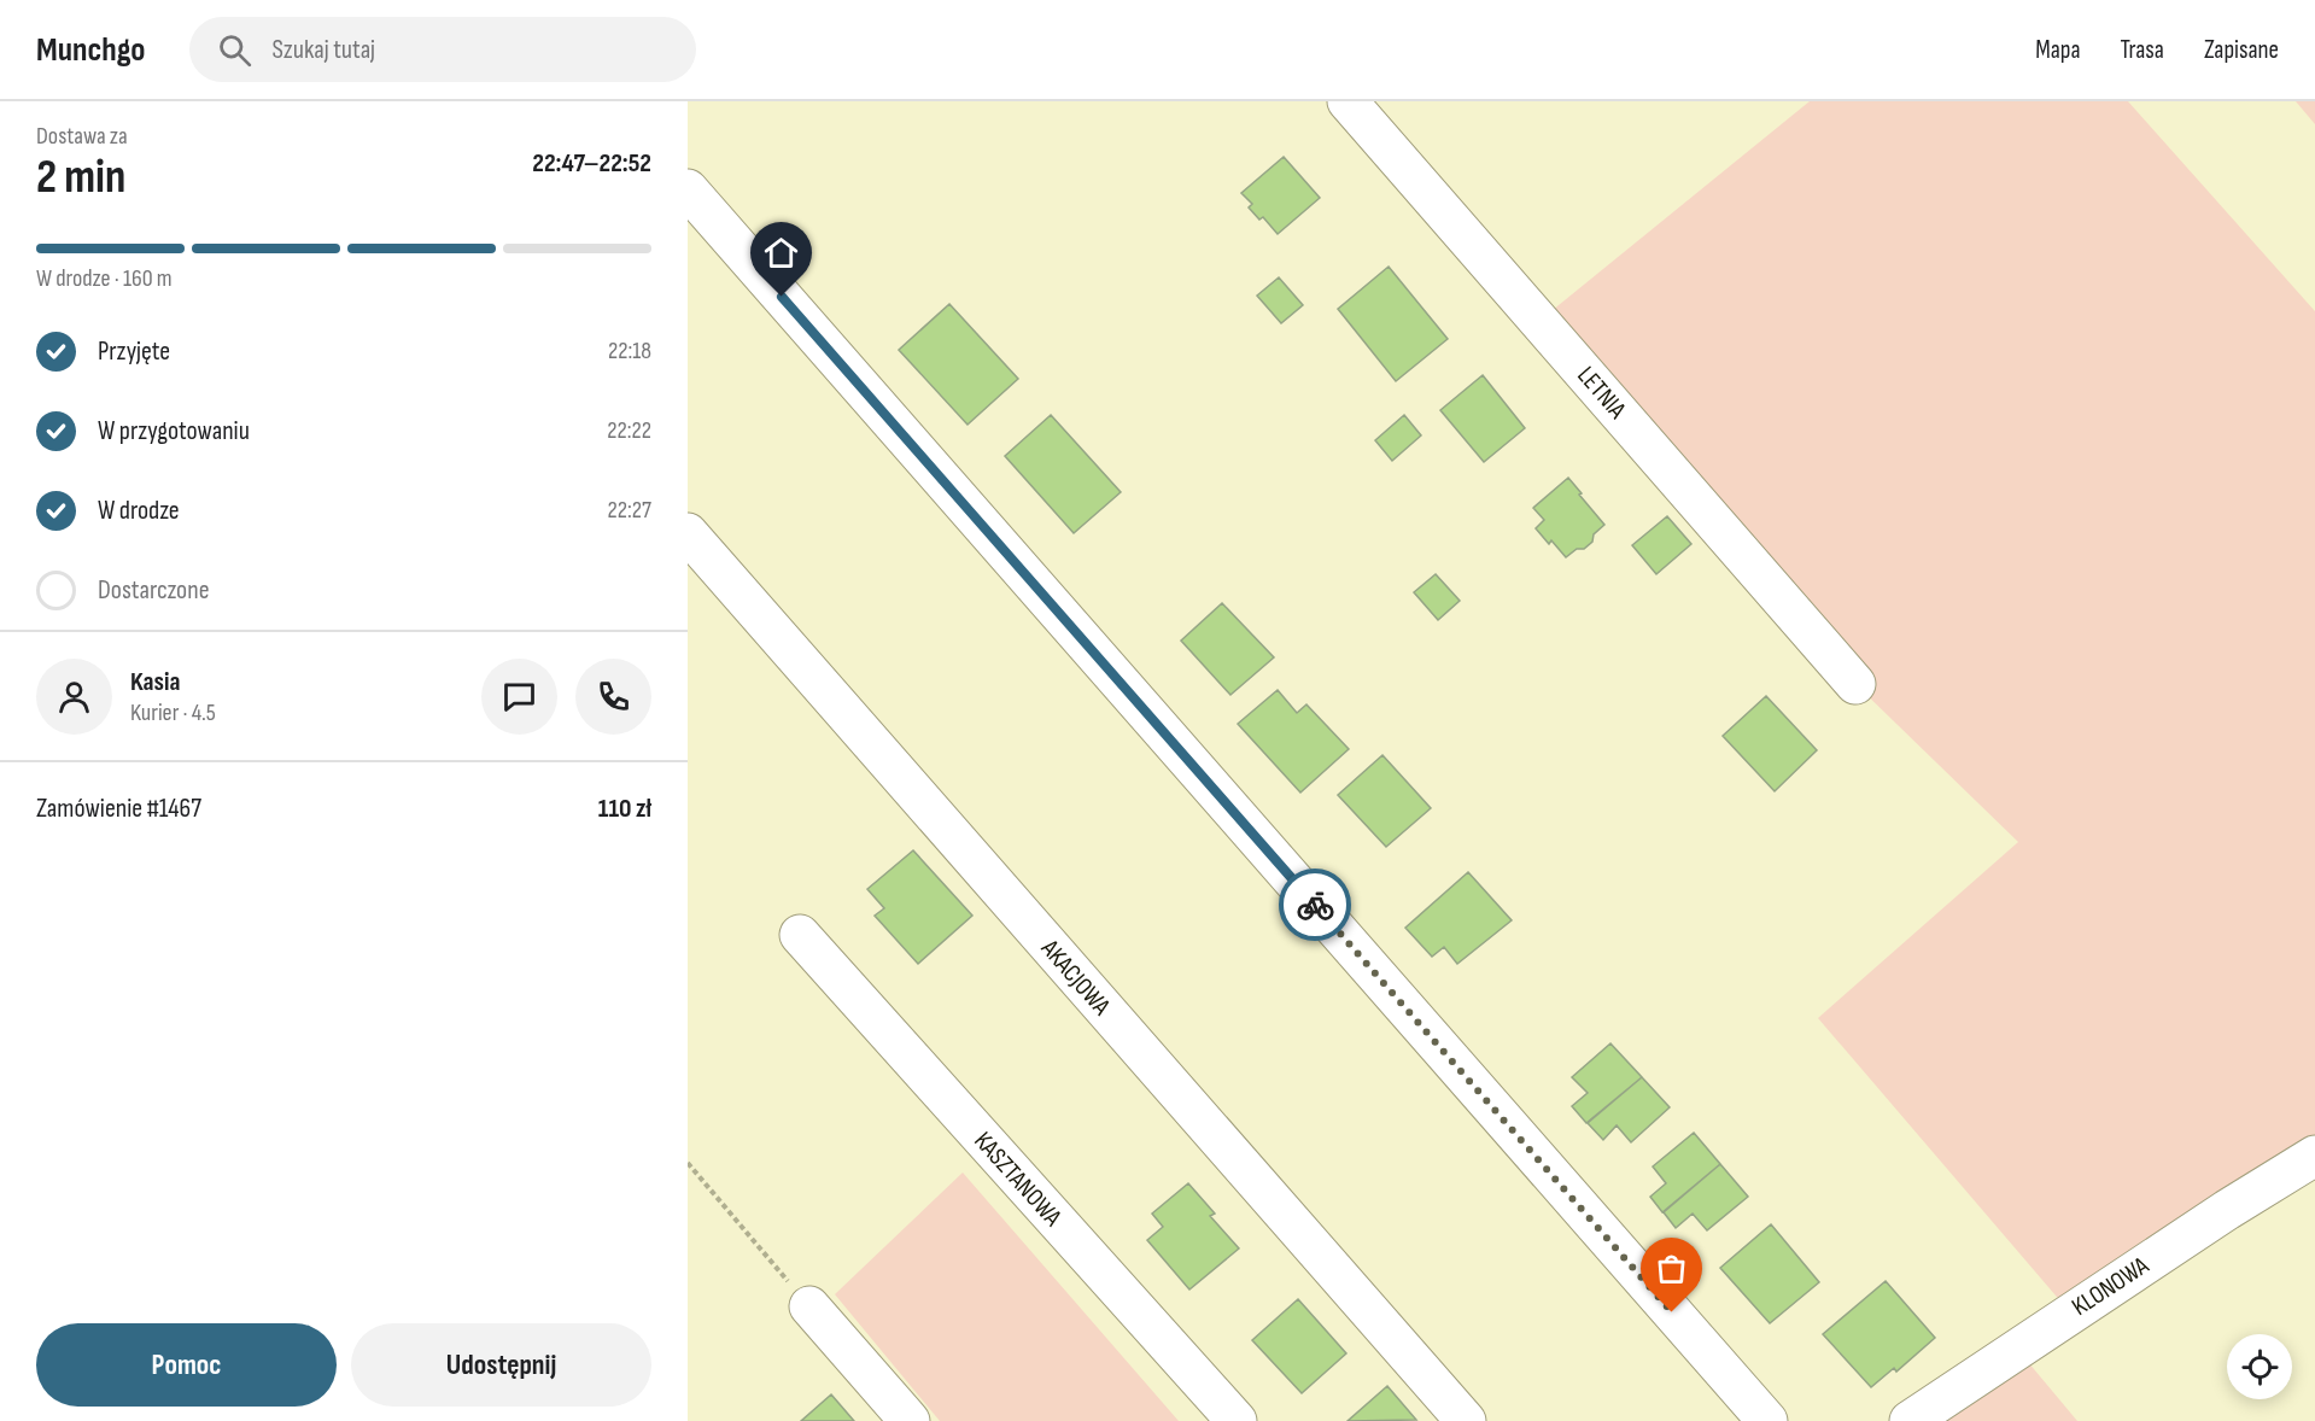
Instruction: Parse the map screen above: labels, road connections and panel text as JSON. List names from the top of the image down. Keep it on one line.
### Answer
{"streets":{"street":["LETNIA","AKACJOWA","KASZTANOWA","KLONOWA"]},"page":{"header":"Munchgo","search":"Szukaj tutaj","nav":["Mapa","Trasa","Zapisane"],"heading":["2 min","Dostawa za","22:47–22:52"],"panel":["Kasia","Kurier · 4.5","Zamówienie #1467","110 zł"],"bar":"W drodze · 160 m","list":[["Przyjęte","22:18"],["W przygotowaniu","22:22"],["W drodze","22:27"],"Dostarczone"],"buttons":["Pomoc","Udostępnij"]}}
